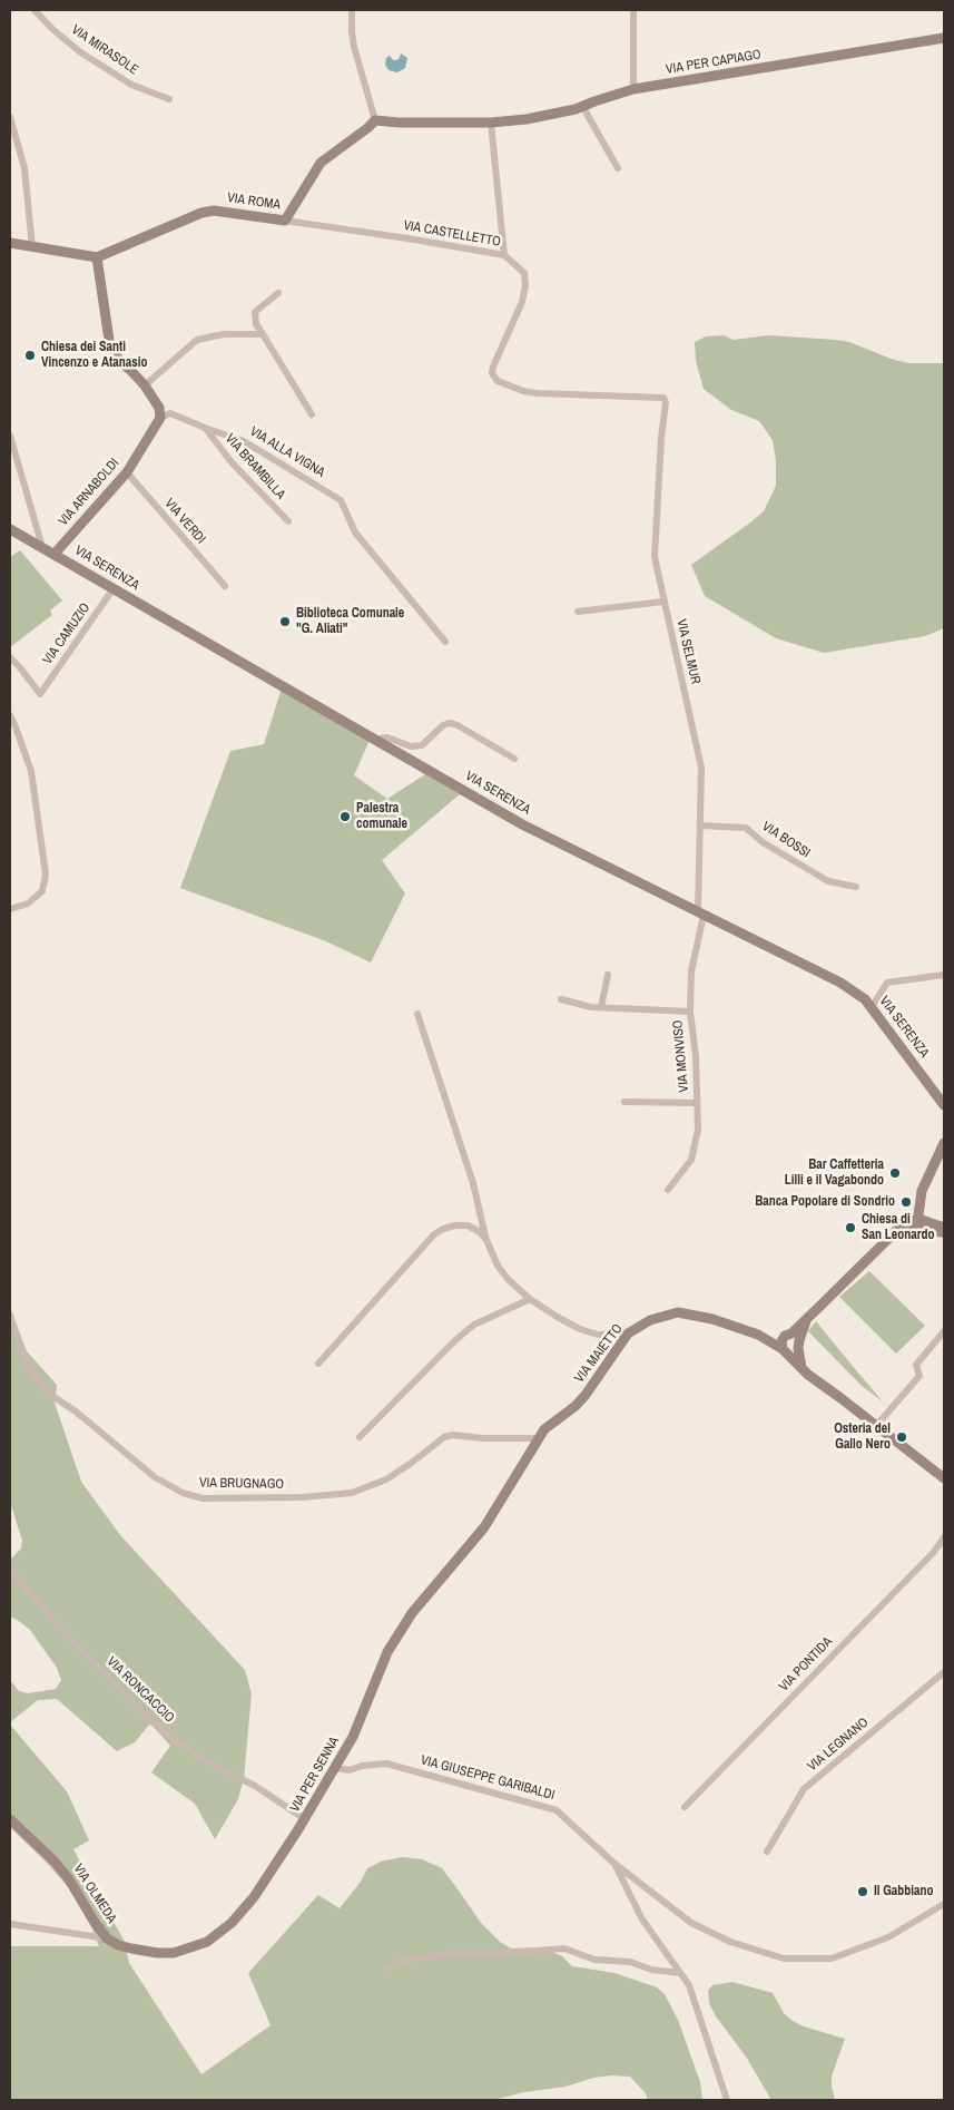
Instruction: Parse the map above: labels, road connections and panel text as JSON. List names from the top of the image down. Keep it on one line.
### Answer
{"streets":{"street":["VIA MIRASOLE","VIA PER CAPIAGO","VIA ROMA","VIA CASTELLETTO","VIA ALLA VIGNA","VIA BRAMBILLA","VIA ARNABOLDI","VIA VERDI","VIA SERENZA","VIA CAMUZIO","VIA SELMUR","VIA BOSSI","VIA MONVISO","VIA MAIETTO","VIA BRUGNAGO","VIA PONTIDA","VIA RONCACCIO","VIA LEGNANO","VIA PER SENNA","VIA GIUSEPPE GARIBALDI","VIA OLMEDA"]},"crossings":[["VIA ROMA","VIA CASTELLETTO"],["VIA CASTELLETTO","VIA SELMUR"],["VIA ALLA VIGNA","VIA BRAMBILLA"],["VIA ALLA VIGNA","VIA ARNABOLDI"],["VIA ARNABOLDI","VIA VERDI"],["VIA ARNABOLDI","VIA SERENZA"],["VIA SERENZA","VIA CAMUZIO"],["VIA SERENZA","VIA SELMUR"],["VIA SERENZA","VIA MONVISO"],["VIA SELMUR","VIA BOSSI"],["VIA SELMUR","VIA MONVISO"],["VIA MAIETTO","VIA BRUGNAGO"],["VIA MAIETTO","VIA PER SENNA"],["VIA BRUGNAGO","VIA PER SENNA"],["VIA RONCACCIO","VIA PER SENNA"],["VIA PER SENNA","VIA GIUSEPPE GARIBALDI"],["VIA PER SENNA","VIA OLMEDA"]],"places":["Chiesa dei Santi Vincenzo e Atanasio","Biblioteca Comunale \"G. Aliati\"","Palestra comunale","Bar Caffetteria Lilli e il Vagabondo","Banca Popolare di Sondrio","Chiesa di San Leonardo","Osteria del Gallo Nero","Il Gabbiano"]}
